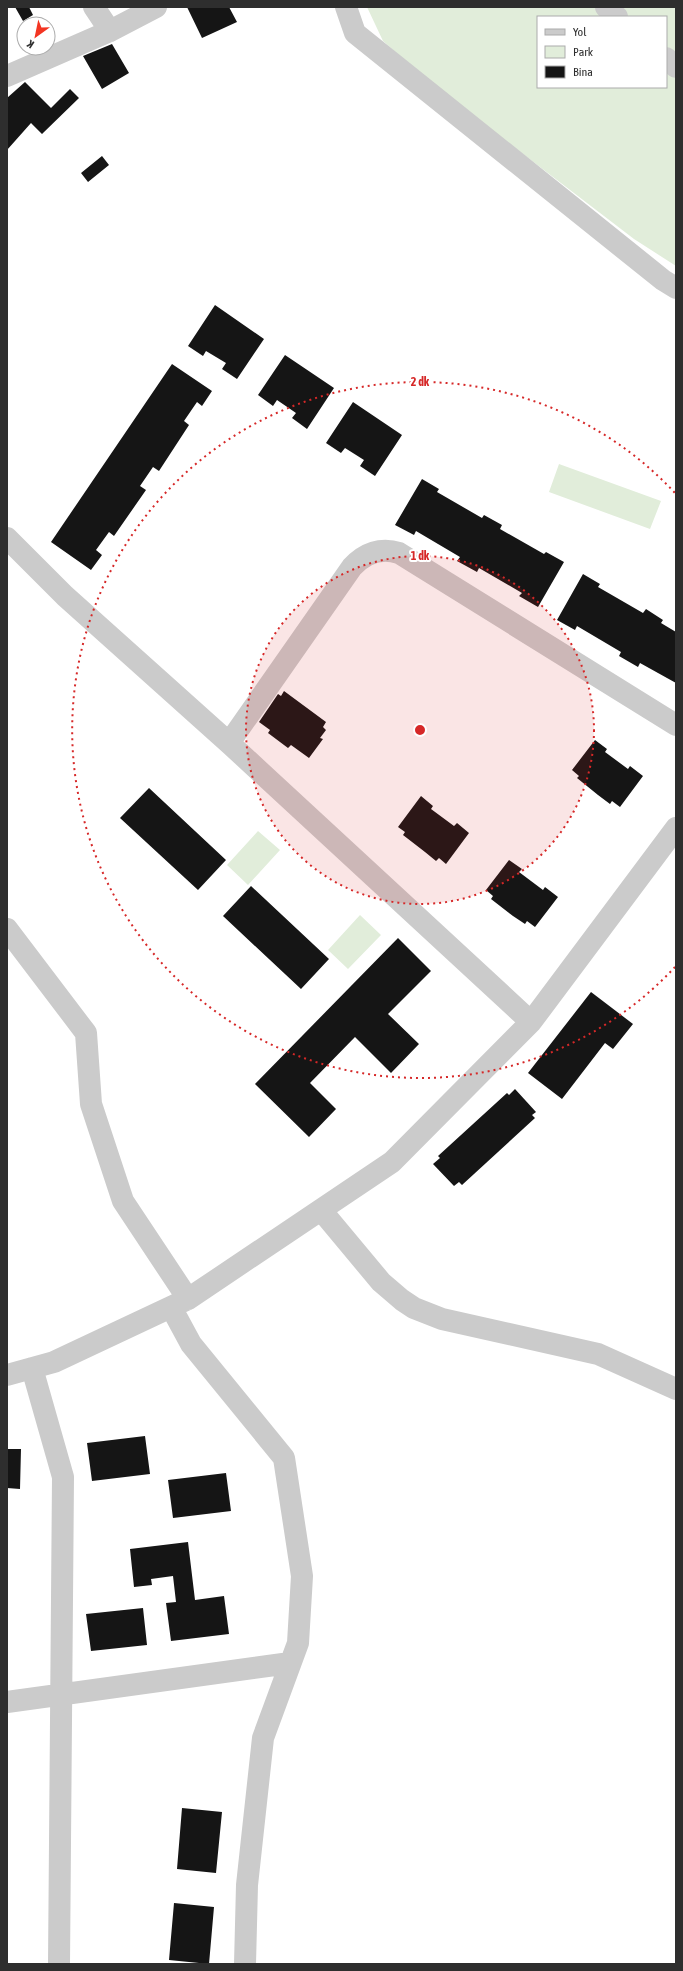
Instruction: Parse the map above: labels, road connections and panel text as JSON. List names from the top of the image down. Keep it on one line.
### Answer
{"legend":["Yol","Park","Bina"],"north":"bottom left","rings":["2 dk","1 dk"]}
